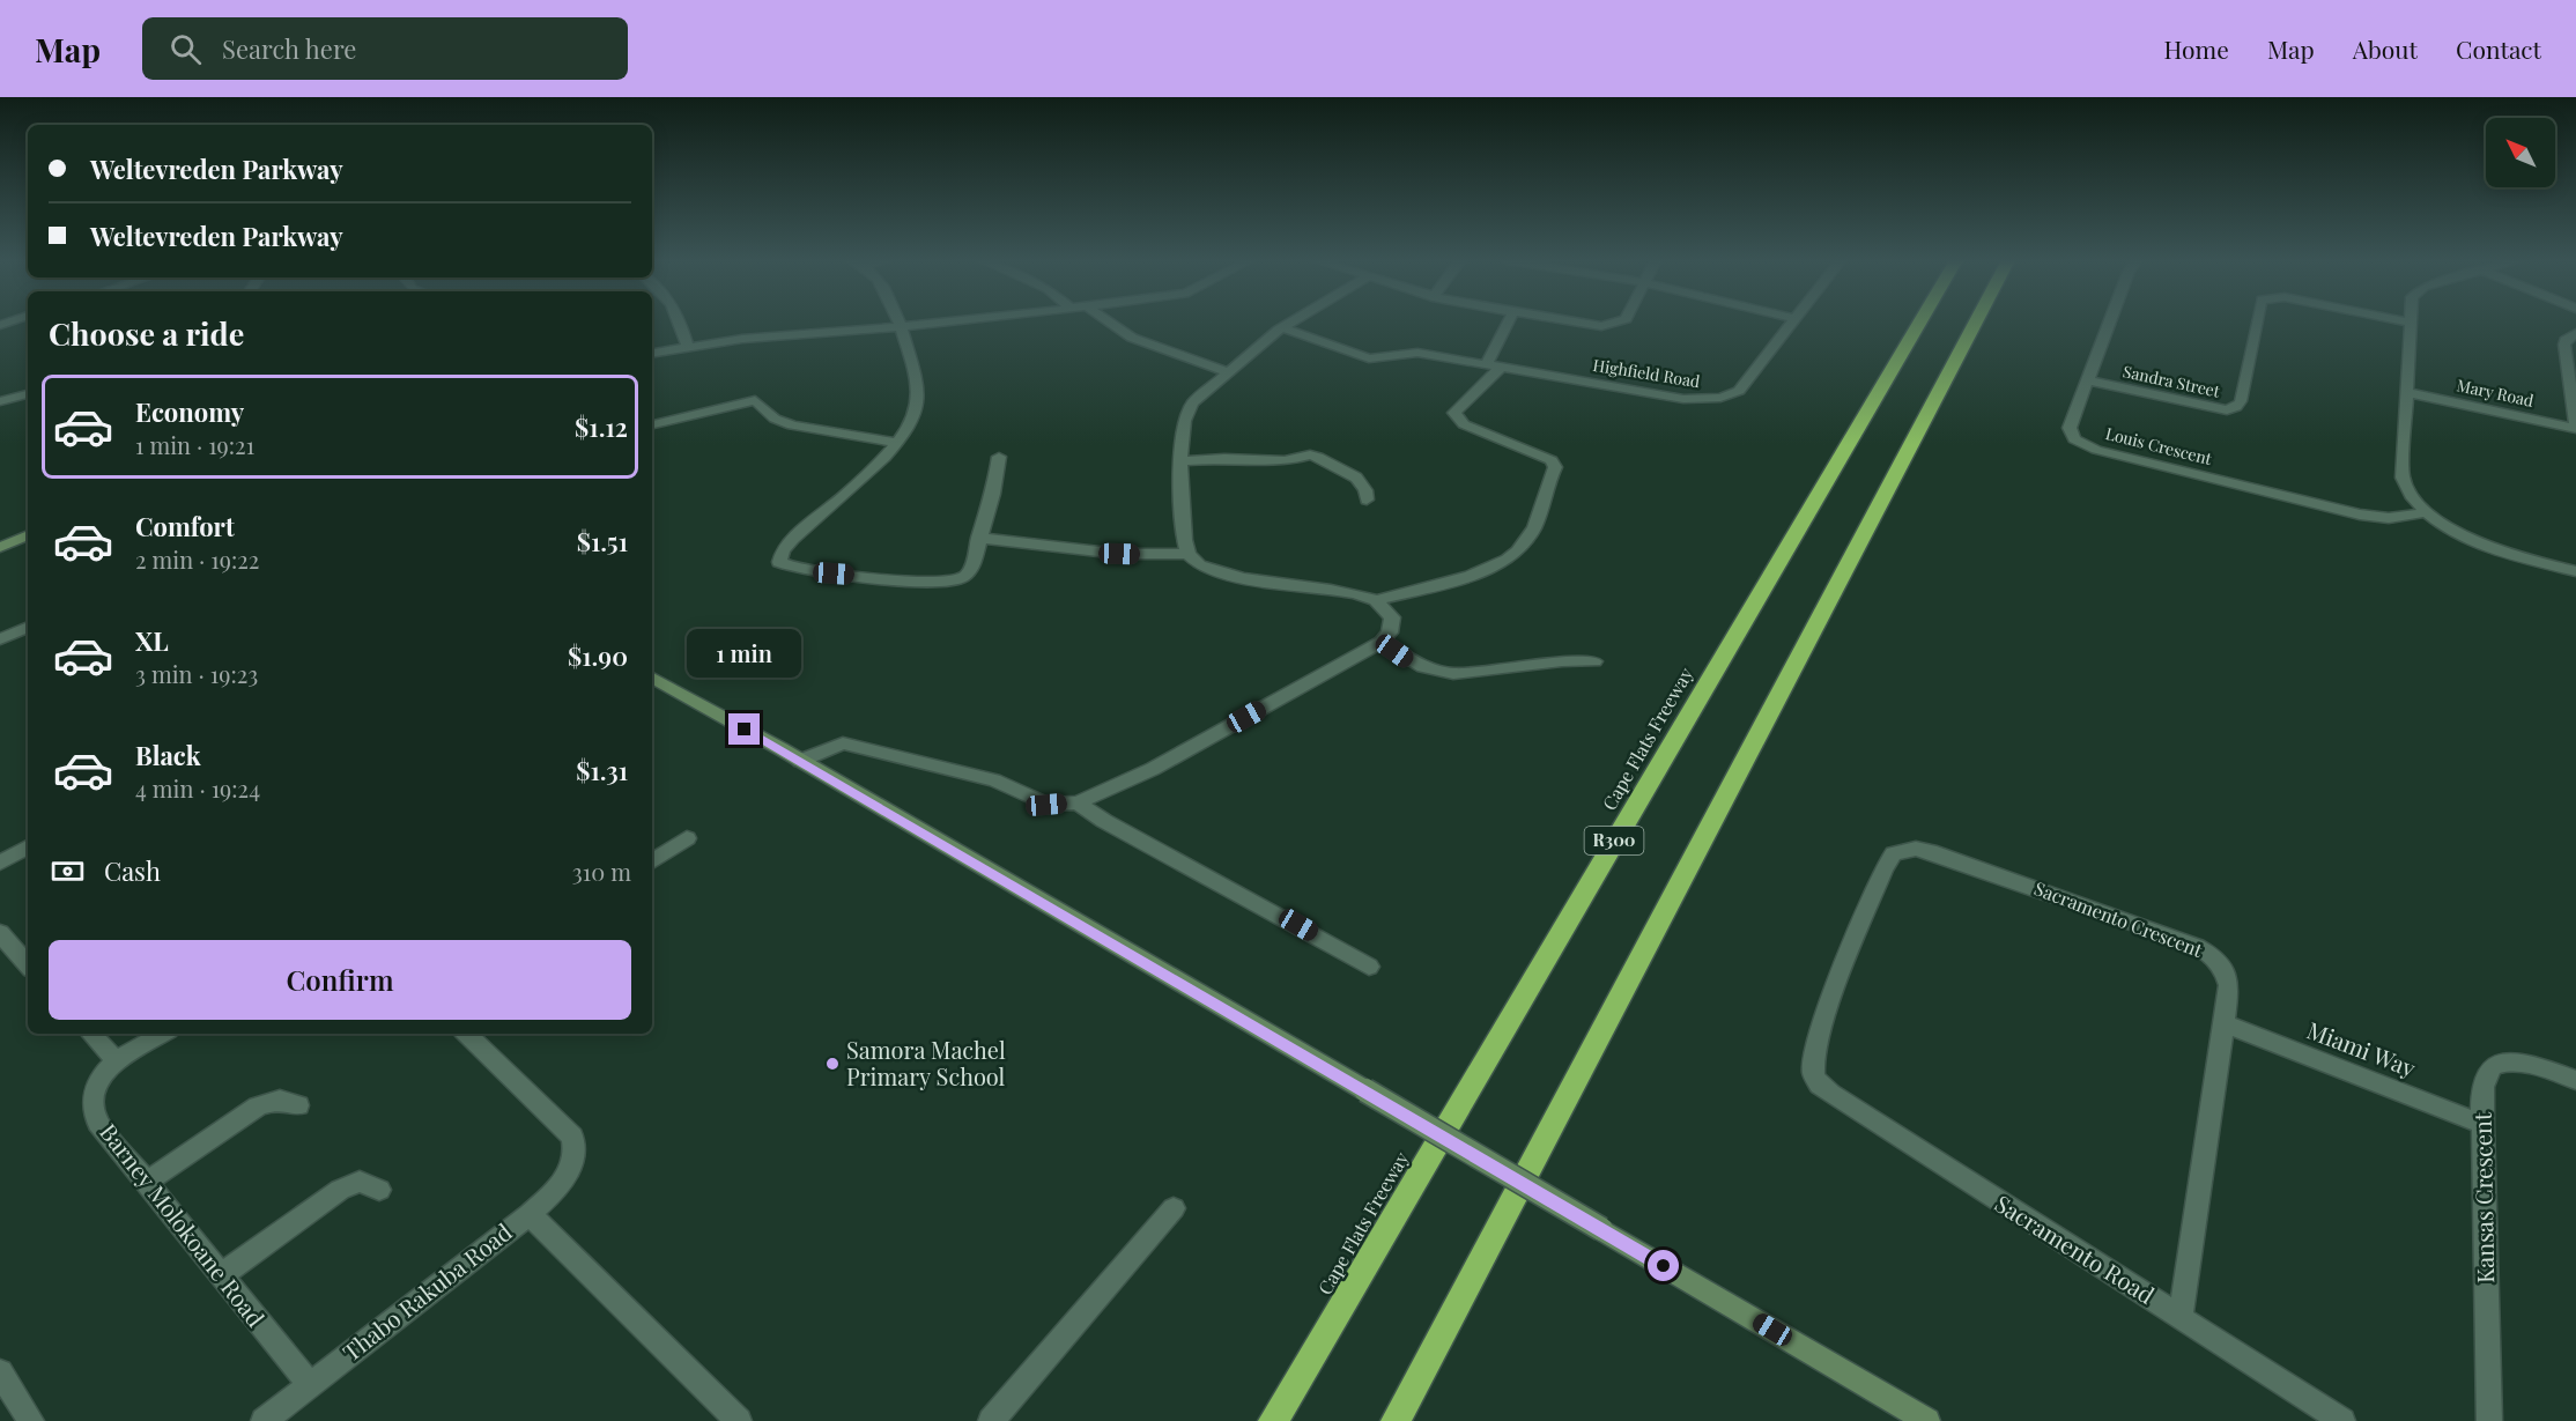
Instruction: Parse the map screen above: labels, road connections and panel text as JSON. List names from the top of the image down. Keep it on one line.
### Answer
{"streets":{"highway":["Cape Flats Freeway","R300"],"street":["Highfield Road","Sandra Street","Mary Road","Louis Crescent","Sacramento Crescent","Miami Way","Kansas Crescent","Barney Molokoane Road","Sacramento Road","Thabo Rakuba Road"]},"crossings":[["Sandra Street","Louis Crescent"],["Sacramento Crescent","Miami Way"],["Sacramento Crescent","Sacramento Road"],["Miami Way","Kansas Crescent"],["Barney Molokoane Road","Thabo Rakuba Road"]],"places":["Samora Machel Primary School"],"north":"top left","page":{"header":"Map","search":"Search here","nav":["Home","Map","About","Contact"],"banner":["Weltevreden Parkway","Weltevreden Parkway"],"heading":"Choose a ride","list":[{"name":"Economy","note":"1 min · 19:21","value":"$1.12"},{"name":"Comfort","note":"2 min · 19:22","value":"$1.51"},{"name":"XL","note":"3 min · 19:23","value":"$1.90"},{"name":"Black","note":"4 min · 19:24","value":"$1.31"}],"bubble":"1 min","pay":["Cash","310 m"],"buttons":"Confirm"}}
